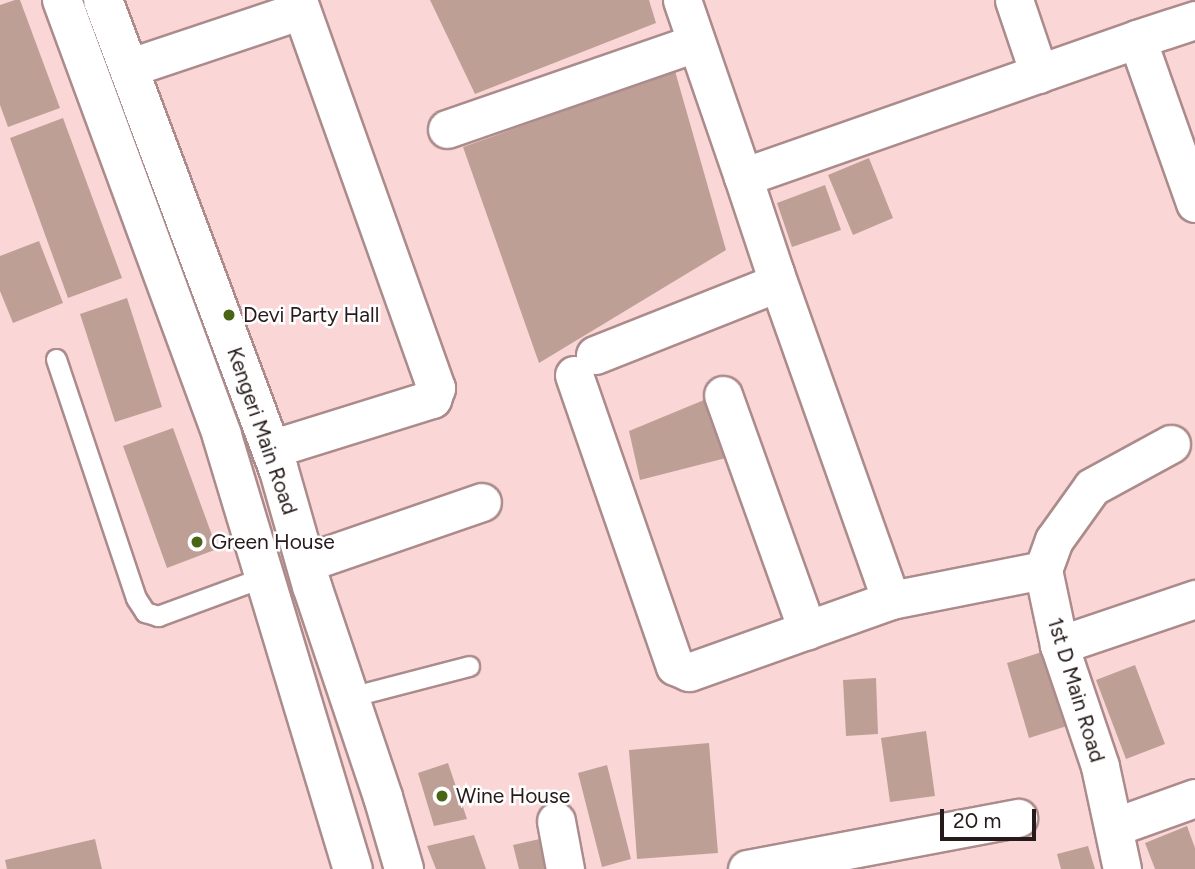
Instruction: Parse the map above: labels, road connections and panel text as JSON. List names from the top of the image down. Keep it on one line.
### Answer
{"streets":{"main road":["Kengeri Main Road"],"street":["1st D Main Road"]},"places":["Devi Party Hall","Green House","Wine House"],"scale_bar":"20 m"}
